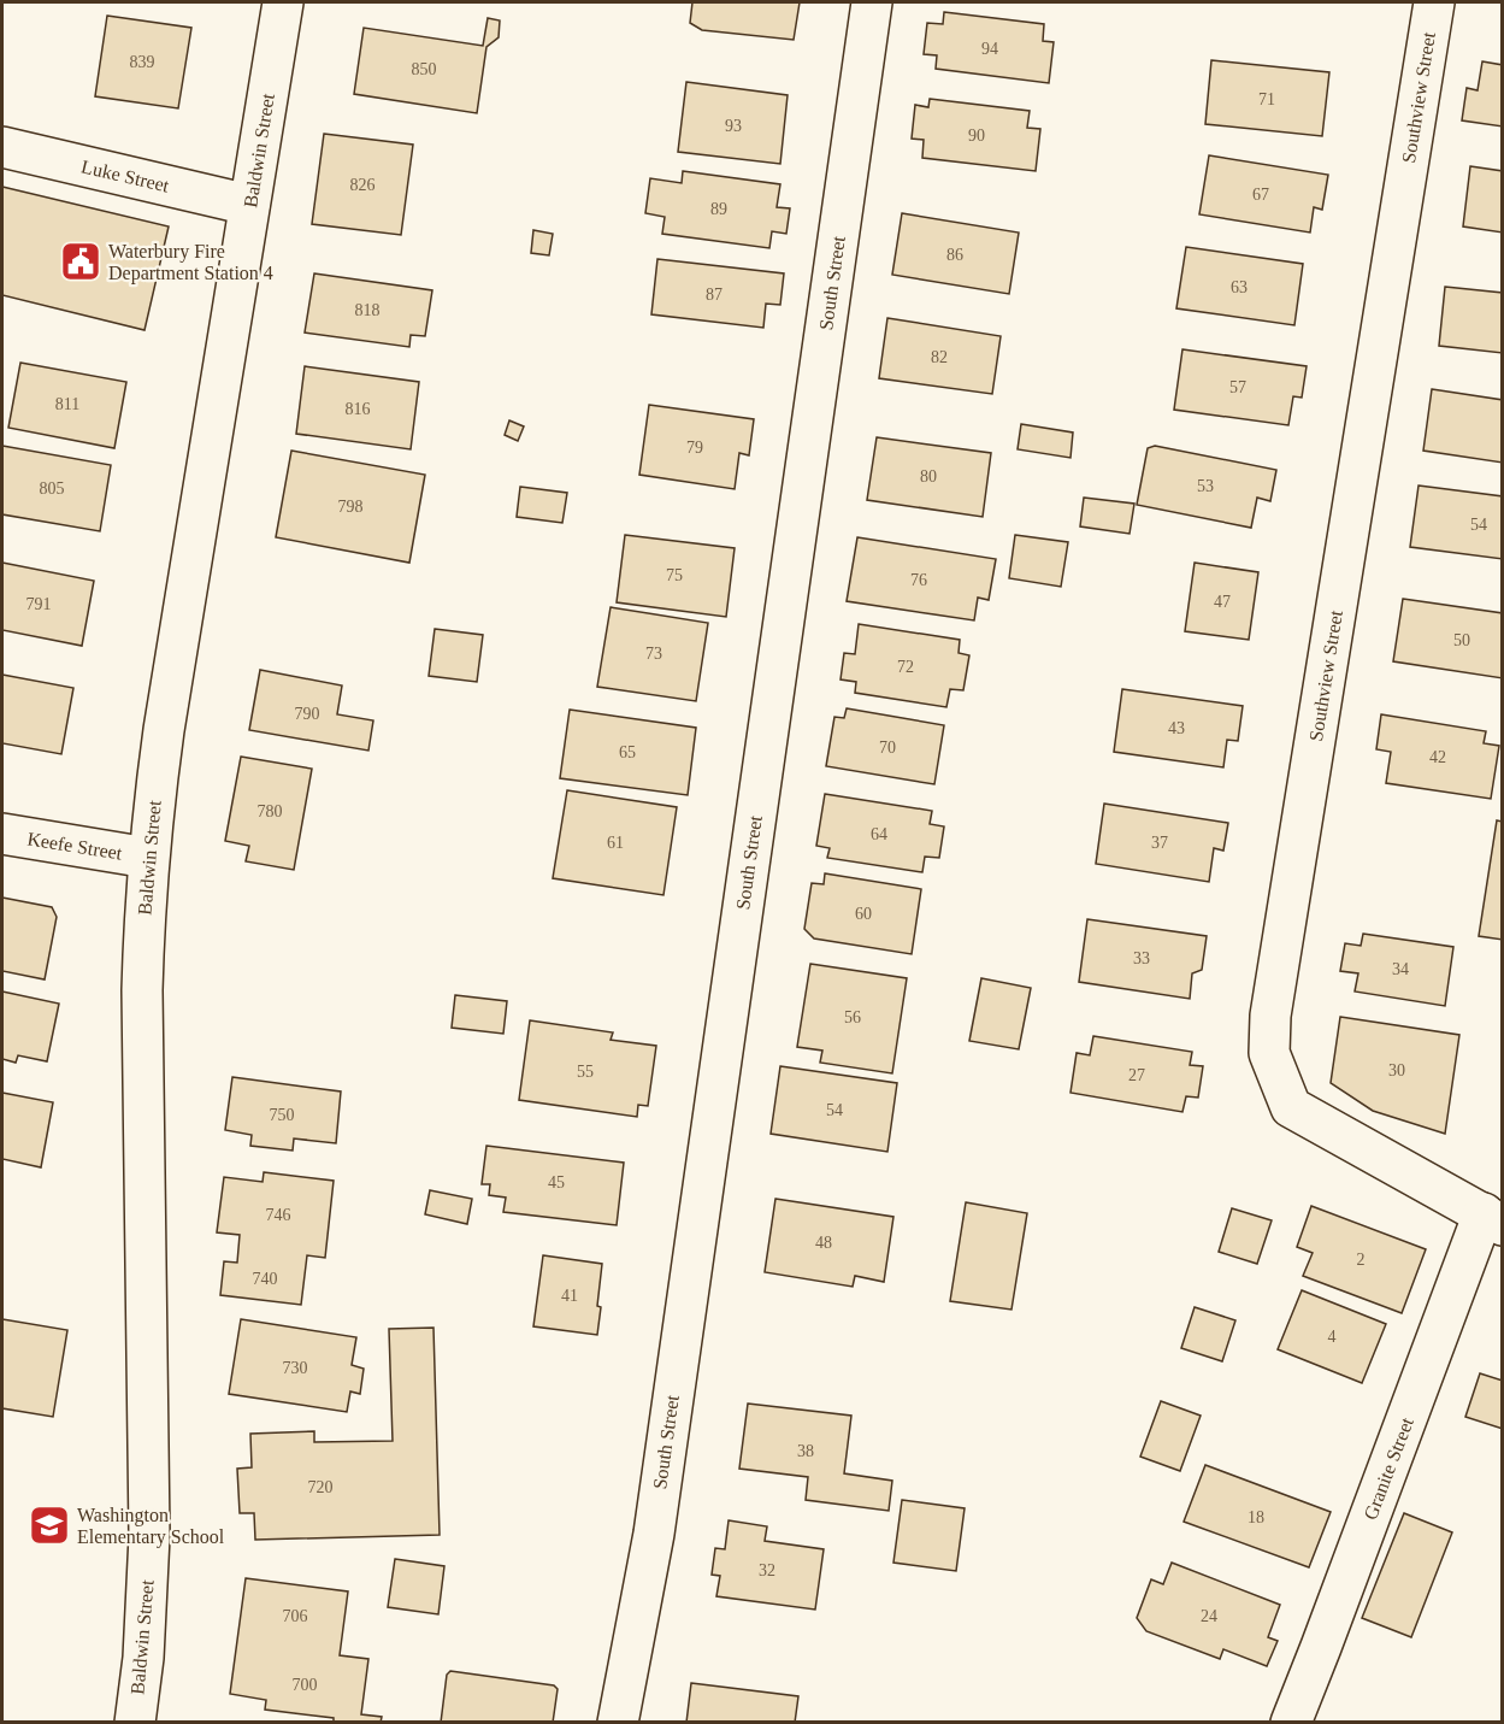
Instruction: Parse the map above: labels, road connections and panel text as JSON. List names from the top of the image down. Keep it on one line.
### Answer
{"streets":{"street":["Southview Street","Baldwin Street","Luke Street","South Street","Keefe Street","Granite Street"]},"crossings":[["Southview Street","Granite Street"],["Baldwin Street","Luke Street"],["Baldwin Street","Keefe Street"]],"places":{"public building":["Waterbury Fire Department Station 4"],"school or university":["Washington Elementary School"]},"house_numbers":["94","839","850","71","93","90","826","67","89","86","63","87","818","82","57","811","816","79","80","53","805","798","54","75","76","47","791","50","73","72","790","43","70","65","42","780","64","61","37","60","33","34","56","30","55","27","54","750","45","746","48","2","740","41","4","730","38","720","18","32","706","24","700"]}
